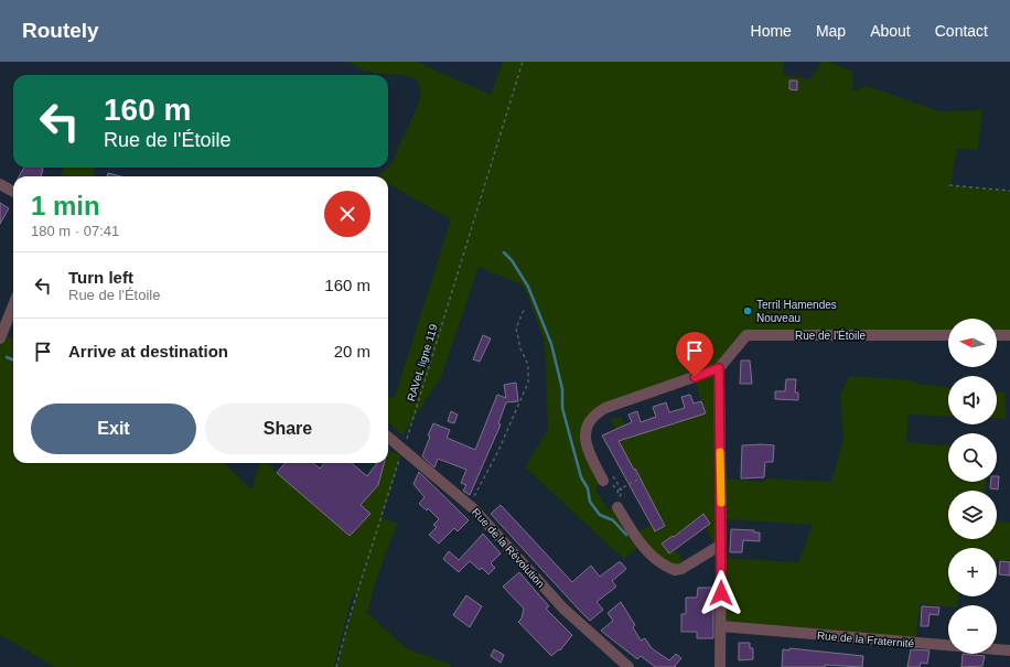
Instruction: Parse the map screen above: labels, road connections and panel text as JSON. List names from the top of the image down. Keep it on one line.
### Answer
{"streets":{"street":["Rue de l'Étoile","Rue de la Révolution","Rue de la Fraternité"],"path":["RAVeL ligne 119"]},"crossings":[["RAVeL ligne 119","Rue de la Révolution"]],"places":["Terril Hamendes Nouveau"],"north":"left","page":{"header":"Routely","nav":["Home","Map","About","Contact"],"turn":["160 m","Rue de l'Étoile"],"heading":["1 min","180 m · 07:41"],"list":[{"name":"Turn left","note":"Rue de l'Étoile","value":"160 m"},{"name":"Arrive at destination","value":"20 m"}],"map_buttons":["+","−"],"buttons":["Exit","Share"]}}
